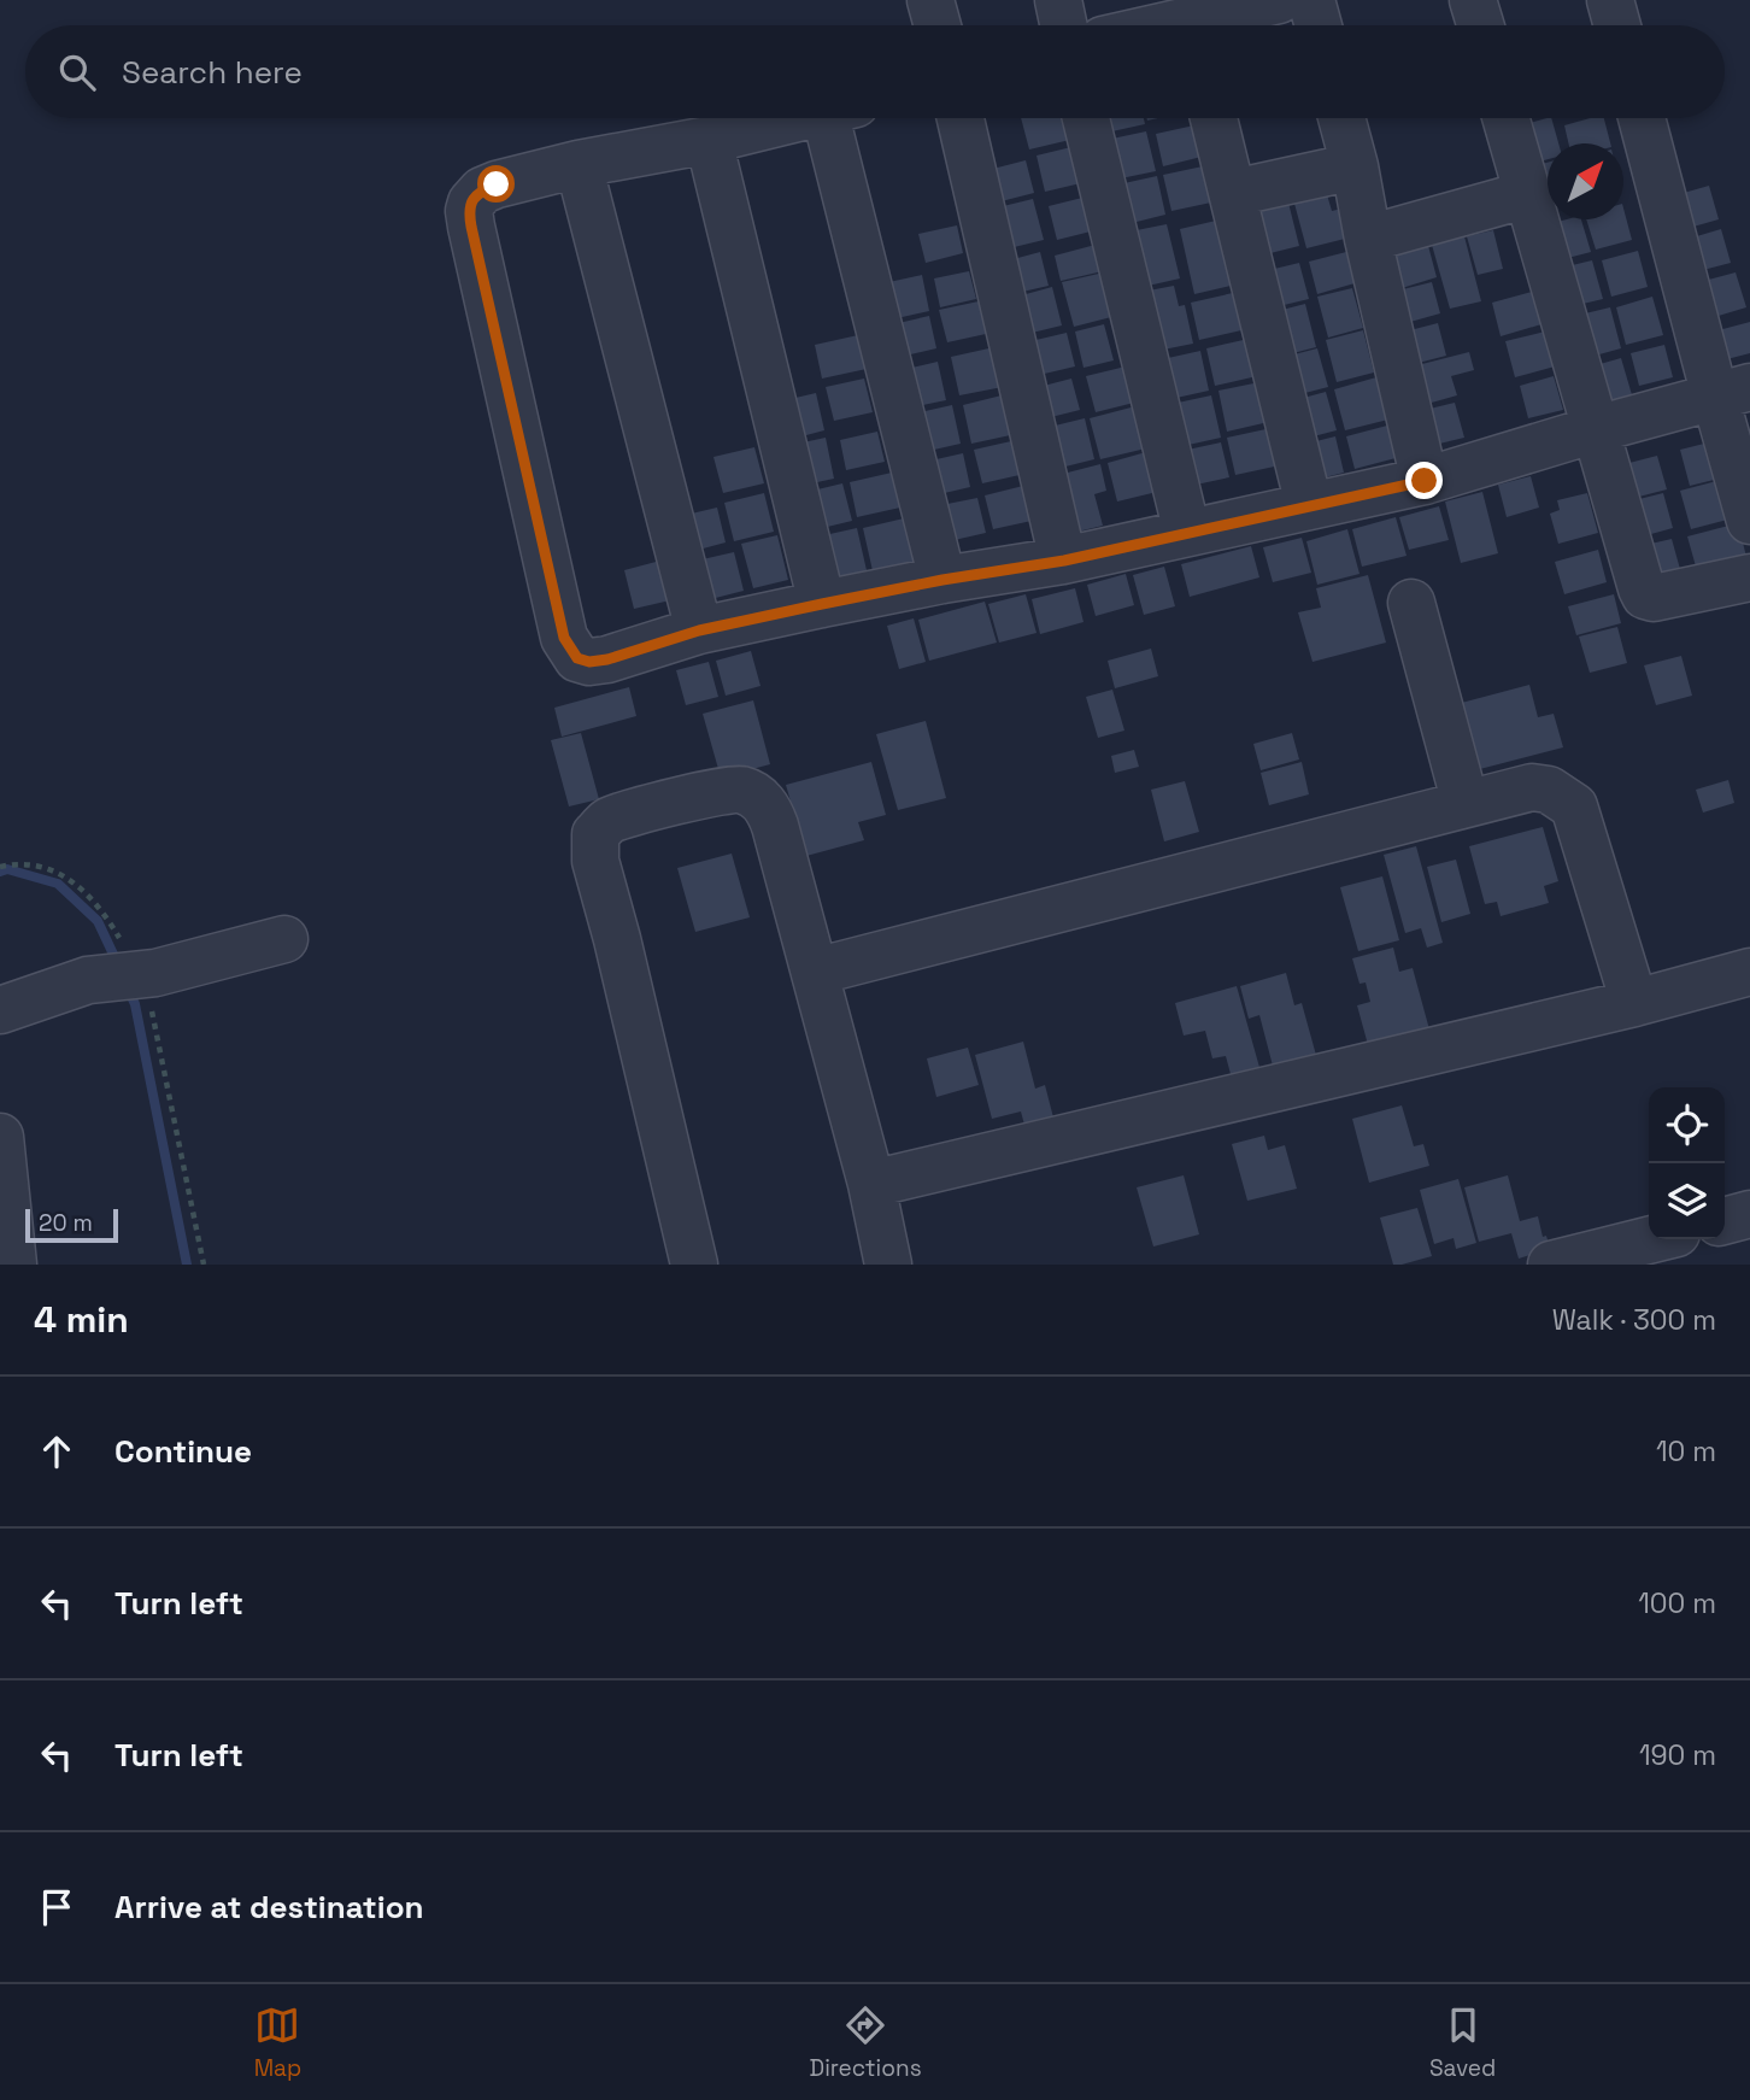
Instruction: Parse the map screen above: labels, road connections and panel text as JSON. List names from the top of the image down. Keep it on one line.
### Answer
{"scale_bar":"20 m","north":"top right","page":{"search":"Search here","scale":"20 m","heading":["4 min","Walk · 300 m"],"list":[["Continue","10 m"],["Turn left","100 m"],["Turn left","190 m"],"Arrive at destination"],"nav":["Map","Directions","Saved"]}}
